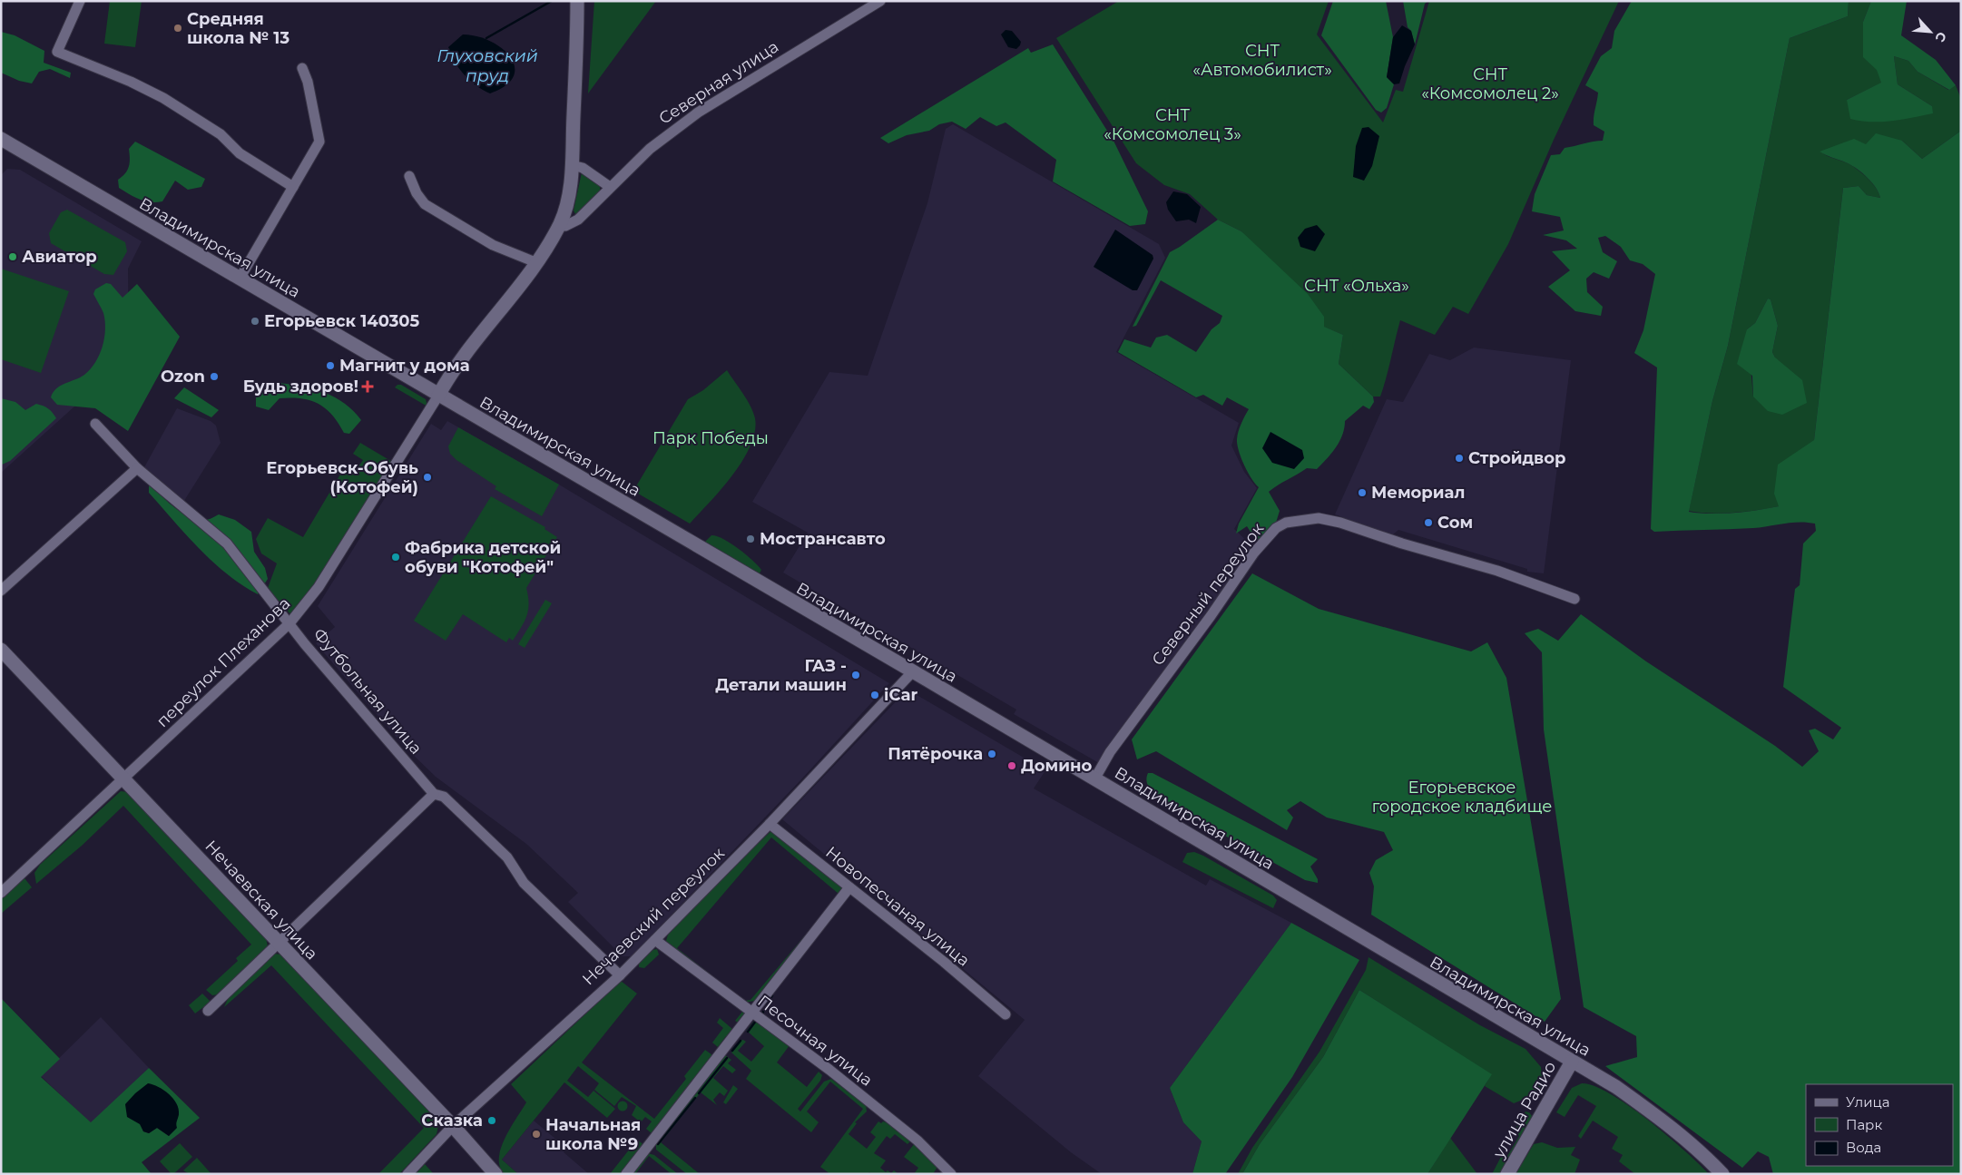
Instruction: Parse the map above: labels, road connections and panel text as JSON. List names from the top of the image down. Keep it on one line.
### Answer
{"streets":{"street":["Северная улица","Владимирская улица","Северный переулок","переулок Плеханова","Футбольная улица","Нечаевская улица","Новопесчаная улица","Нечаевский переулок","Песочная улица","улица Радио"]},"crossings":[["Владимирская улица","Северный переулок"],["Владимирская улица","переулок Плеханова"],["Владимирская улица","Нечаевский переулок"],["Владимирская улица","улица Радио"],["переулок Плеханова","Футбольная улица"],["переулок Плеханова","Нечаевская улица"],["Футбольная улица","Нечаевский переулок"],["Нечаевская улица","Нечаевский переулок"],["Новопесчаная улица","Нечаевский переулок"],["Нечаевский переулок","Песочная улица"]],"water":["Глуховский пруд"],"parks":["СНТ «Автомобилист»","СНТ «Комсомолец 2»","СНТ «Комсомолец 3»","СНТ «Ольха»","Парк Победы","Егорьевское городское кладбище"],"places":{"other":["Средняя школа № 13","Авиатор","Егорьевск 140305","Магнит у дома","Ozon","Стройдвор","Егорьевск-Обувь (Котофей)","Мемориал","Сом","Мострансавто","Фабрика детской обуви \"Котофей\"","ГАЗ - Детали машин","iCar","Пятёрочка","Домино","Сказка","Начальная школа №9"],"health":["Будь здоров!"]},"legend":["Улица","Парк","Вода"],"north":"bottom right"}
